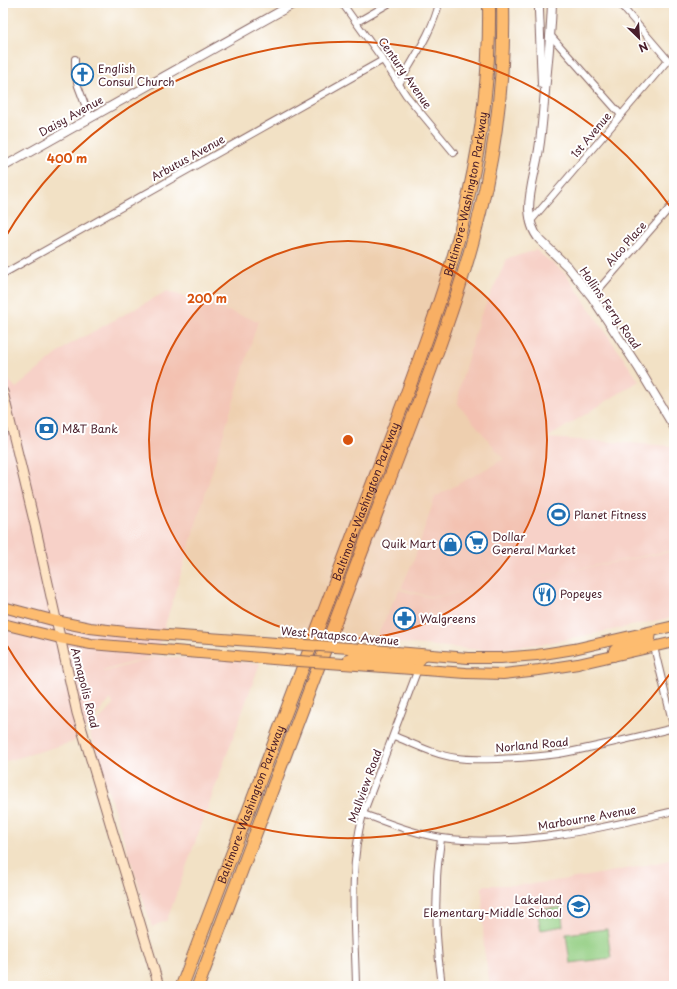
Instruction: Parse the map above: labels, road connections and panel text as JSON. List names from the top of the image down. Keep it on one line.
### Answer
{"streets":{"highway":["Baltimore-Washington Parkway"],"main road":["West Patapsco Avenue","Annapolis Road"],"street":["Century Avenue","Daisy Avenue","1st Avenue","Arbutus Avenue","Alco Place","Hollins Ferry Road","Norland Road","Mallview Road","Marbourne Avenue"]},"crossings":[["Century Avenue","Arbutus Avenue"],["1st Avenue","Hollins Ferry Road"],["Alco Place","Hollins Ferry Road"],["West Patapsco Avenue","Annapolis Road"],["Norland Road","Mallview Road"],["Mallview Road","Marbourne Avenue"]],"places":{"church":["English Consul Church"],"bank":["M&T Bank"],"sports":["Planet Fitness"],"supermarket":["Dollar General Market"],"shop":["Quik Mart"],"restaurant":["Popeyes"],"pharmacy":["Walgreens"],"school or university":["Lakeland Elementary-Middle School"]},"north":"bottom right","rings":["400 m","200 m"]}
